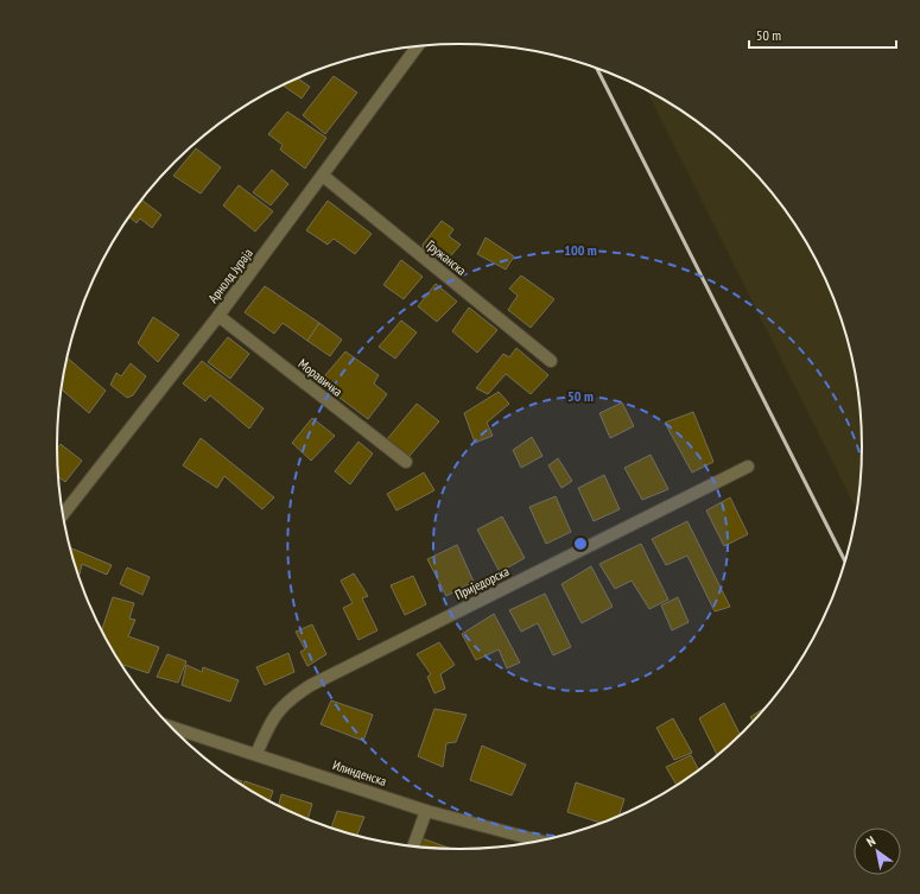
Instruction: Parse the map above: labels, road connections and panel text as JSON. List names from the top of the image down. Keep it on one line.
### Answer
{"streets":{"street":["Гружанска","Арнолд Јураја","Моравичка","Приједорска","Илинденска"]},"crossings":[["Гружанска","Арнолд Јураја"],["Арнолд Јураја","Моравичка"],["Приједорска","Илинденска"]],"scale_bar":"50 m","north":"top left","rings":["100 m","50 m"]}
